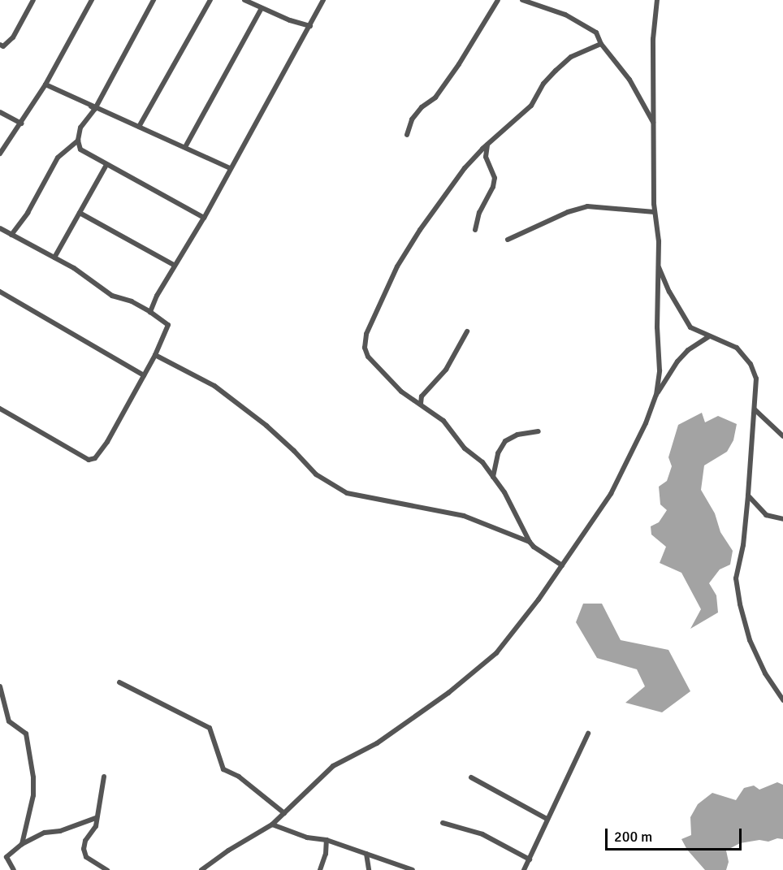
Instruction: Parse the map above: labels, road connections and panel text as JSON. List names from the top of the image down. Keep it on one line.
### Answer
{"scale_bar":"200 m"}
